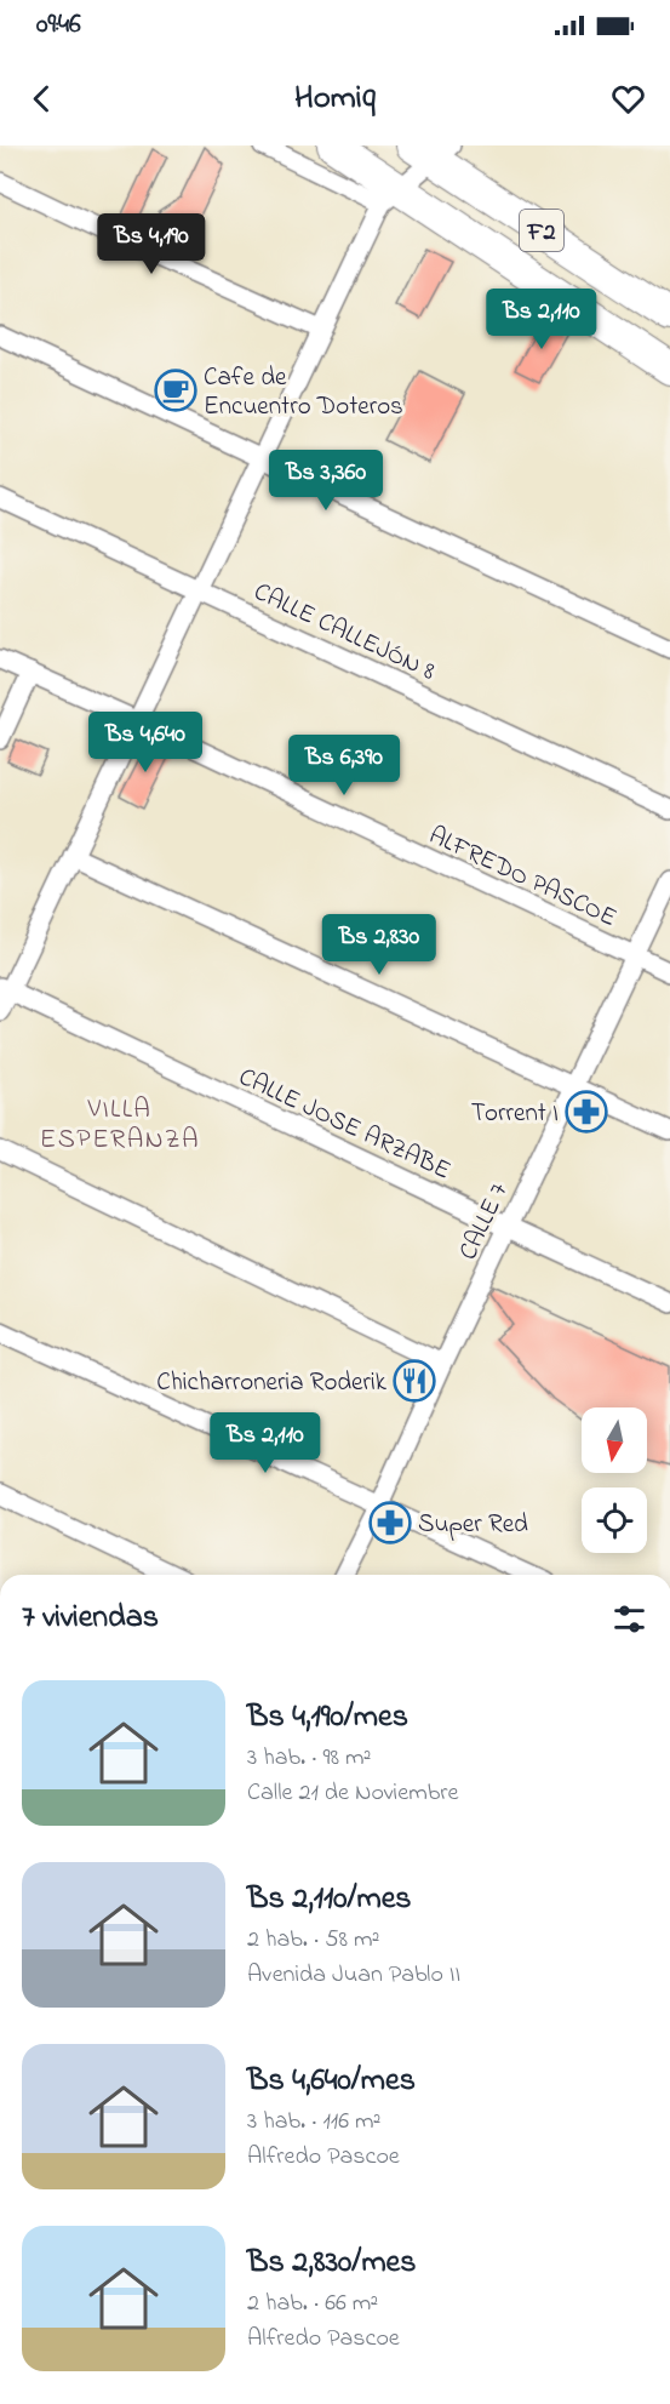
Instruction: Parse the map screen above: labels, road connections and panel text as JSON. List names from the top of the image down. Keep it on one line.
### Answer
{"streets":{"highway":["F2"],"street":["CALLE CALLEJÓN 8","ALFREDO PASCOE","CALLE JOSE ARZABE","CALLE 7"]},"crossings":[["ALFREDO PASCOE","CALLE 7"],["CALLE JOSE ARZABE","CALLE 7"]],"districts":["VILLA ESPERANZA"],"places":{"cafe":["Cafe de Encuentro Doteros"],"pharmacy":["Torrent I","Super Red"],"restaurant":["Chicharroneria Roderik"]},"north":"bottom","page":{"status":"09:46","header":"Homiq","price":["Bs 4,190","Bs 2,110","Bs 3,360","Bs 4,640","Bs 6,390","Bs 2,830","Bs 2,110"],"heading":"7 viviendas","list":[{"name":"Bs 4,190/mes","note":"3 hab. · 98 m² · Calle 21 de Noviembre"},{"name":"Bs 2,110/mes","note":"2 hab. · 58 m² · Avenida Juan Pablo II"},{"name":"Bs 4,640/mes","note":"3 hab. · 116 m² · Alfredo Pascoe"},{"name":"Bs 2,830/mes","note":"2 hab. · 66 m² · Alfredo Pascoe"}]}}
